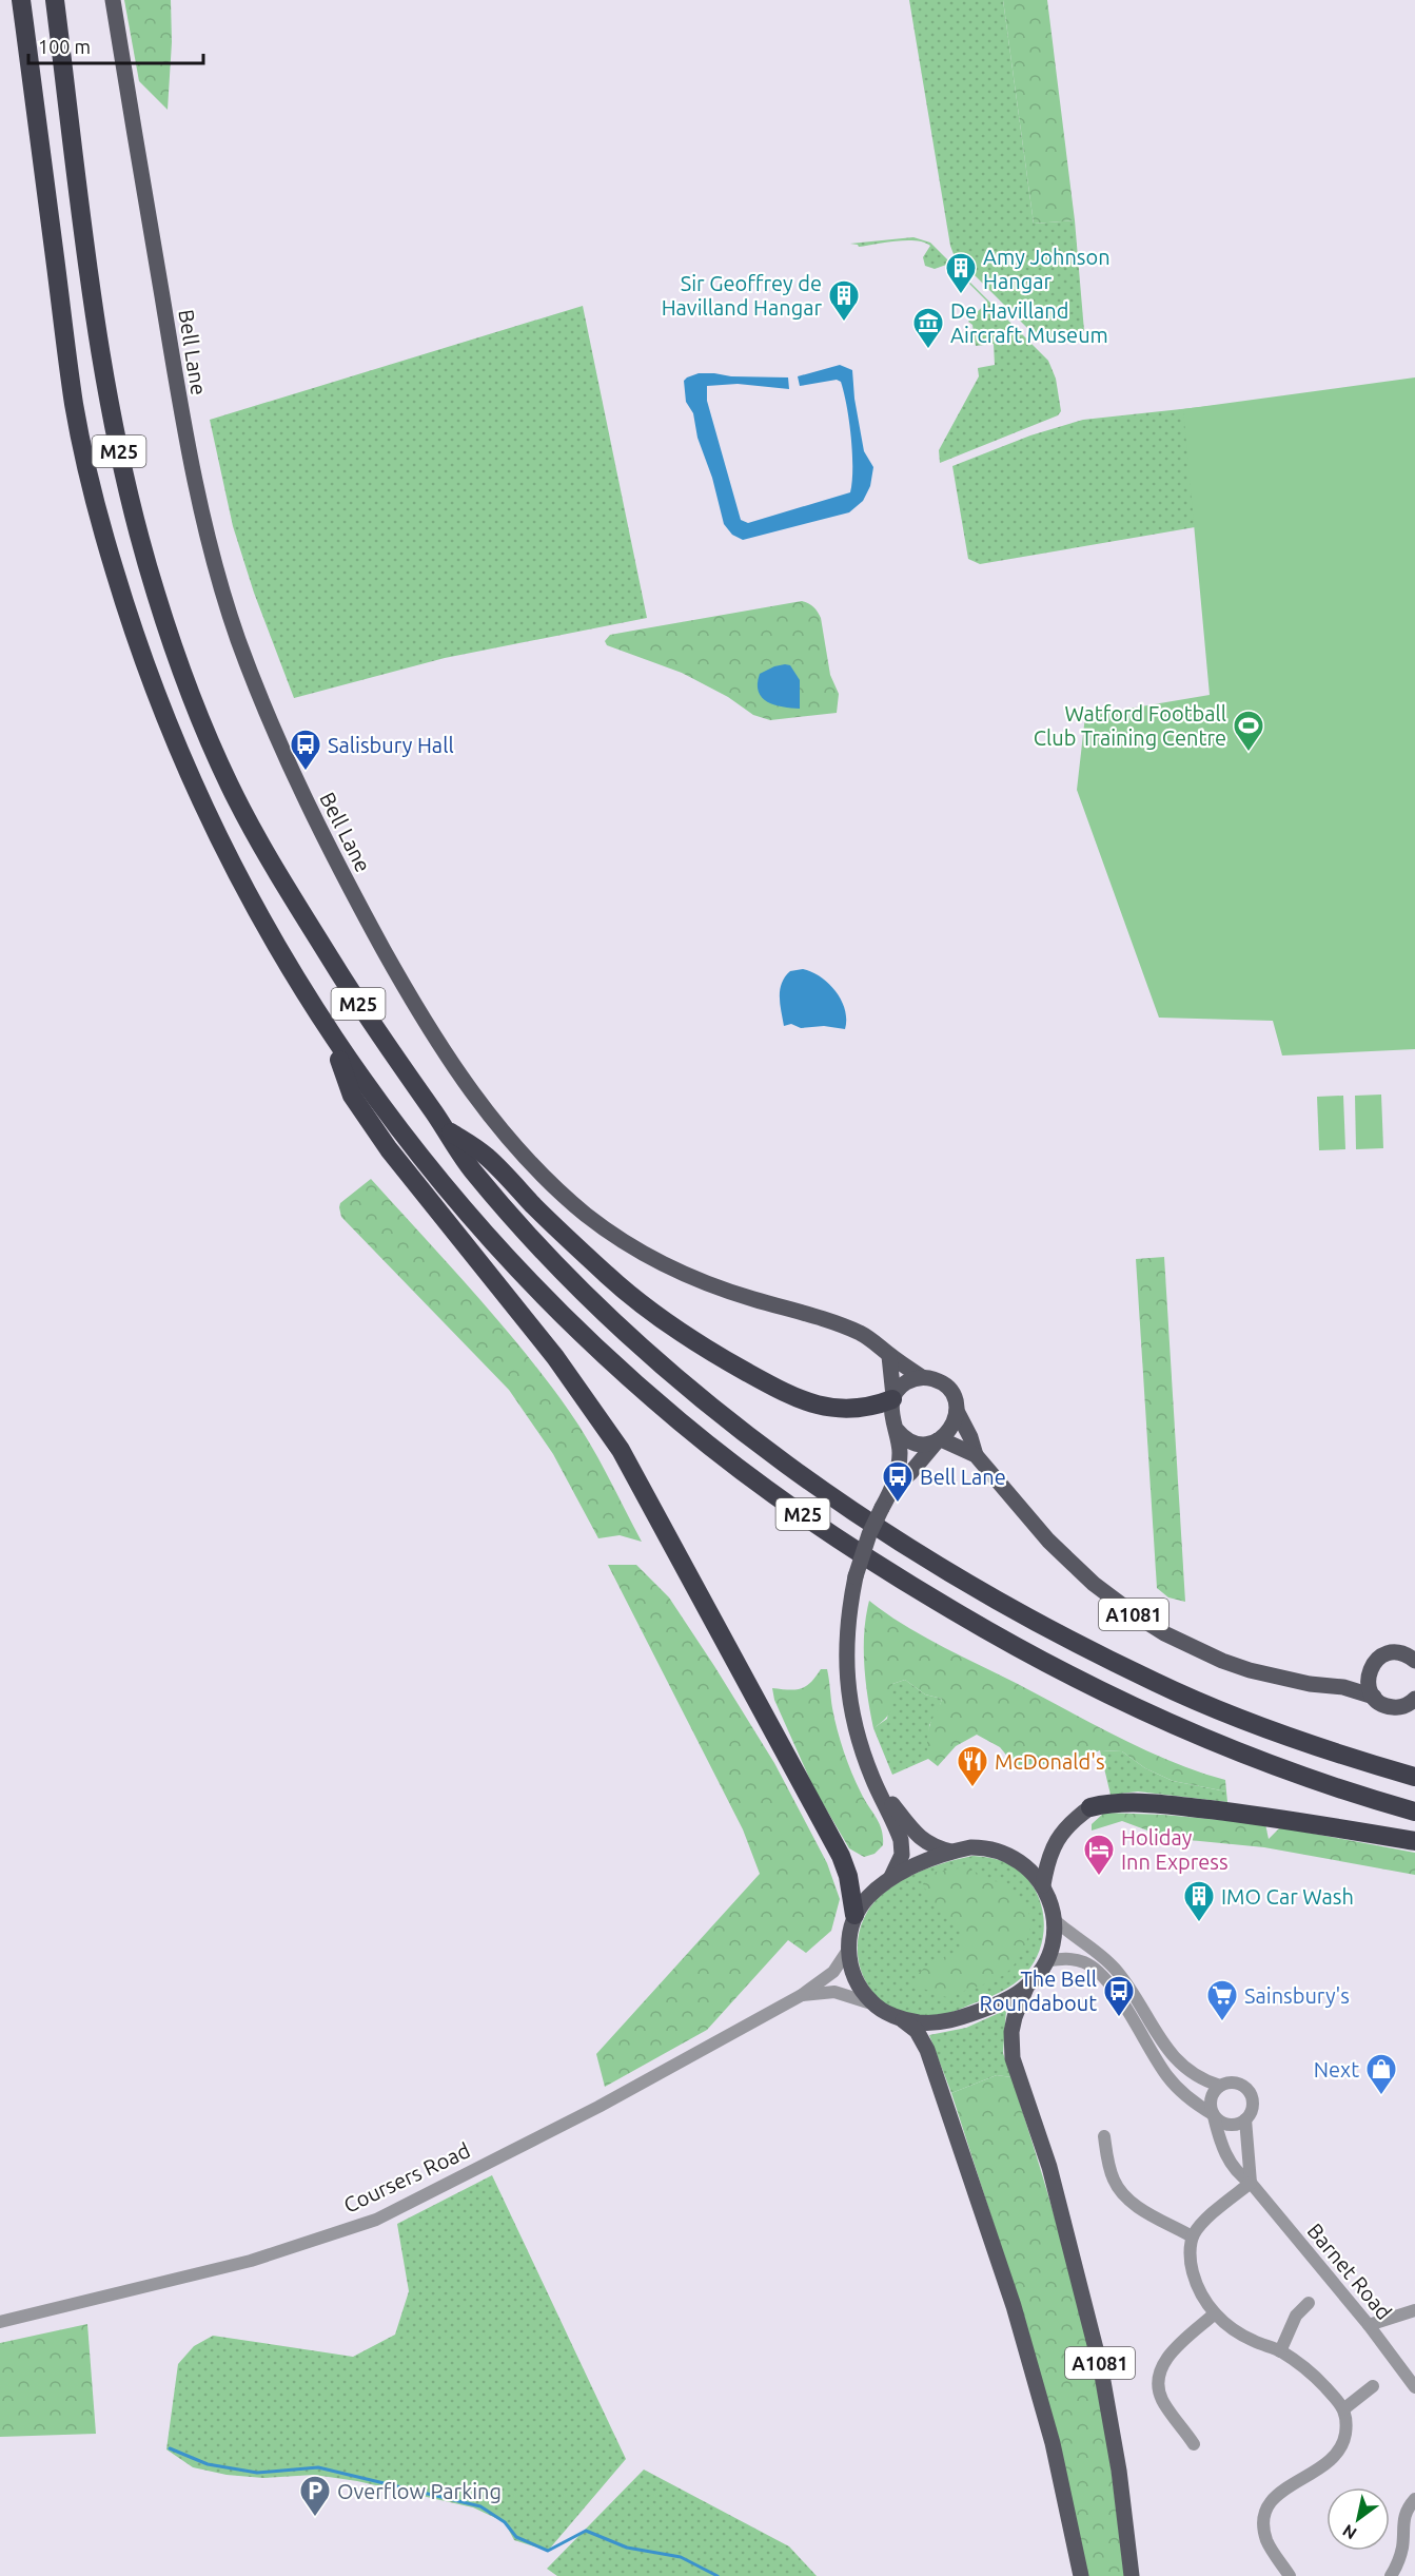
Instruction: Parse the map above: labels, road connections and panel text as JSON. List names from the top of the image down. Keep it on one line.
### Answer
{"streets":{"highway":["M25"],"main road":["Bell Lane","A1081"],"street":["Coursers Road","Barnet Road"]},"crossings":[["Bell Lane","M25"],["Bell Lane","A1081"],["M25","A1081"],["M25","Coursers Road"],["A1081","Coursers Road"]],"places":{"building":["Amy Johnson Hangar","Sir Geoffrey de Havilland Hangar","IMO Car Wash"],"museum":["De Havilland Aircraft Museum"],"sports":["Watford Football Club Training Centre"],"bus stop":["Salisbury Hall","Bell Lane","The Bell Roundabout"],"restaurant":["McDonald's"],"hotel":["Holiday Inn Express"],"supermarket":["Sainsbury's"],"shop":["Next"],"parking":["Overflow Parking"]},"scale_bar":"100 m","north":"bottom left"}
